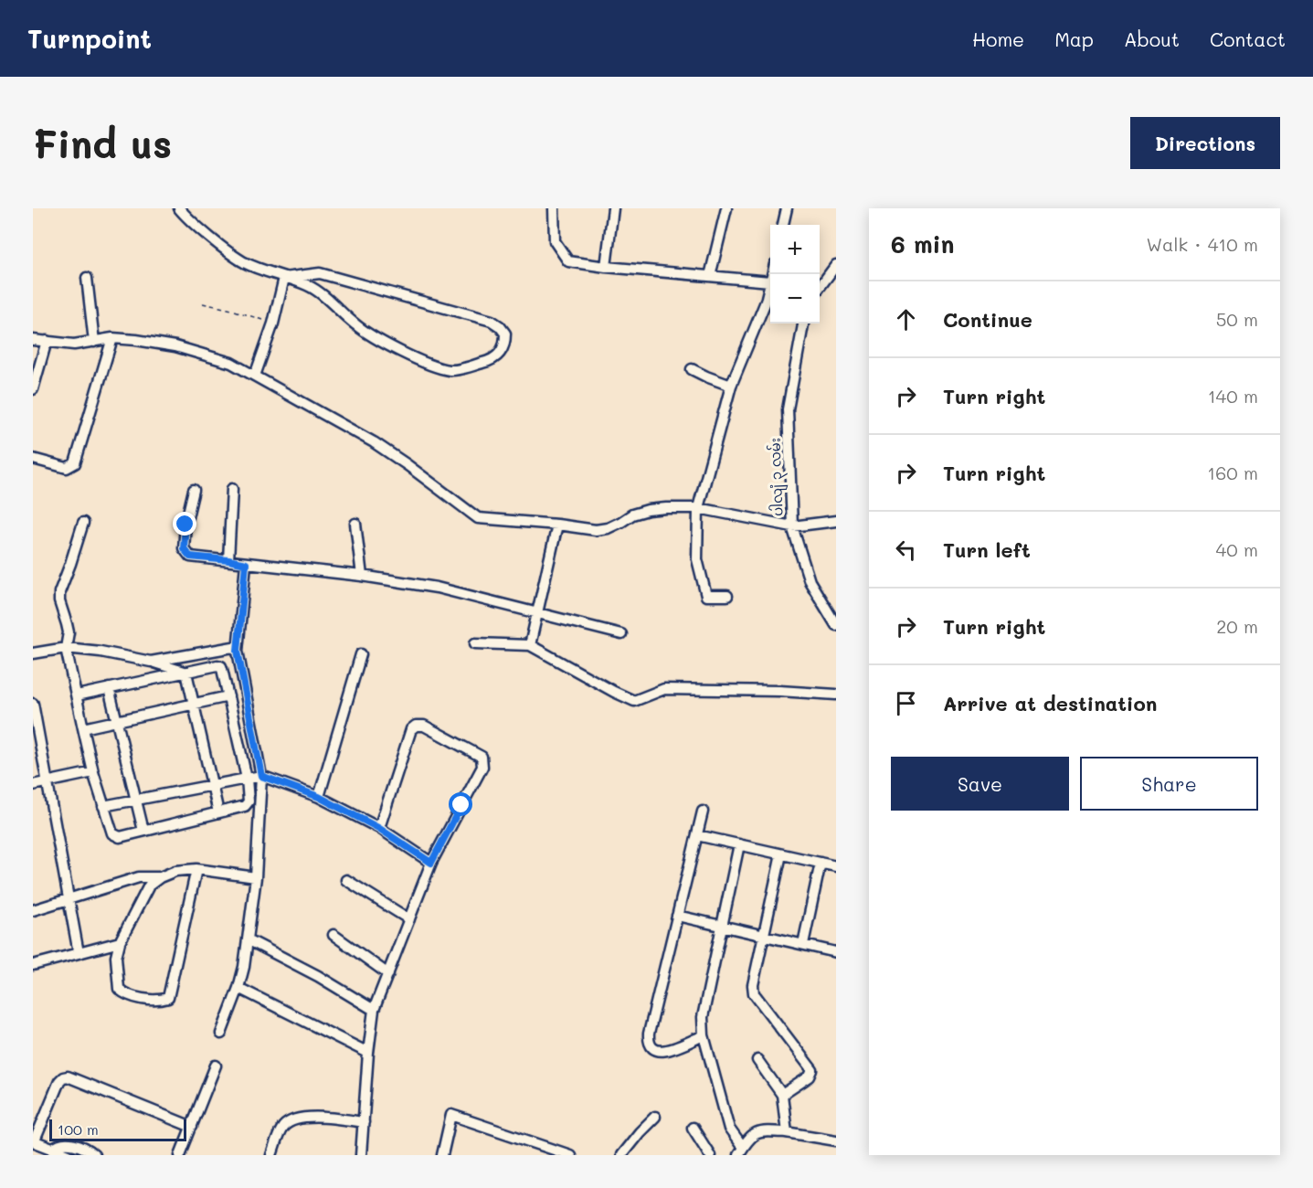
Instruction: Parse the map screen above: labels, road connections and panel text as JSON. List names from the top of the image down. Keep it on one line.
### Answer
{"streets":{"street":["ပါလျံ ၃ လမ်း"]},"scale_bar":"100 m","page":{"header":"Turnpoint","nav":["Home","Map","About","Contact"],"buttons":["Directions",["Save","Share"]],"title":"Find us","heading":["6 min","Walk · 410 m"],"map_buttons":["+","−"],"list":[["Continue","50 m"],["Turn right","140 m"],["Turn right","160 m"],["Turn left","40 m"],["Turn right","20 m"],"Arrive at destination"],"scale":"100 m"}}
